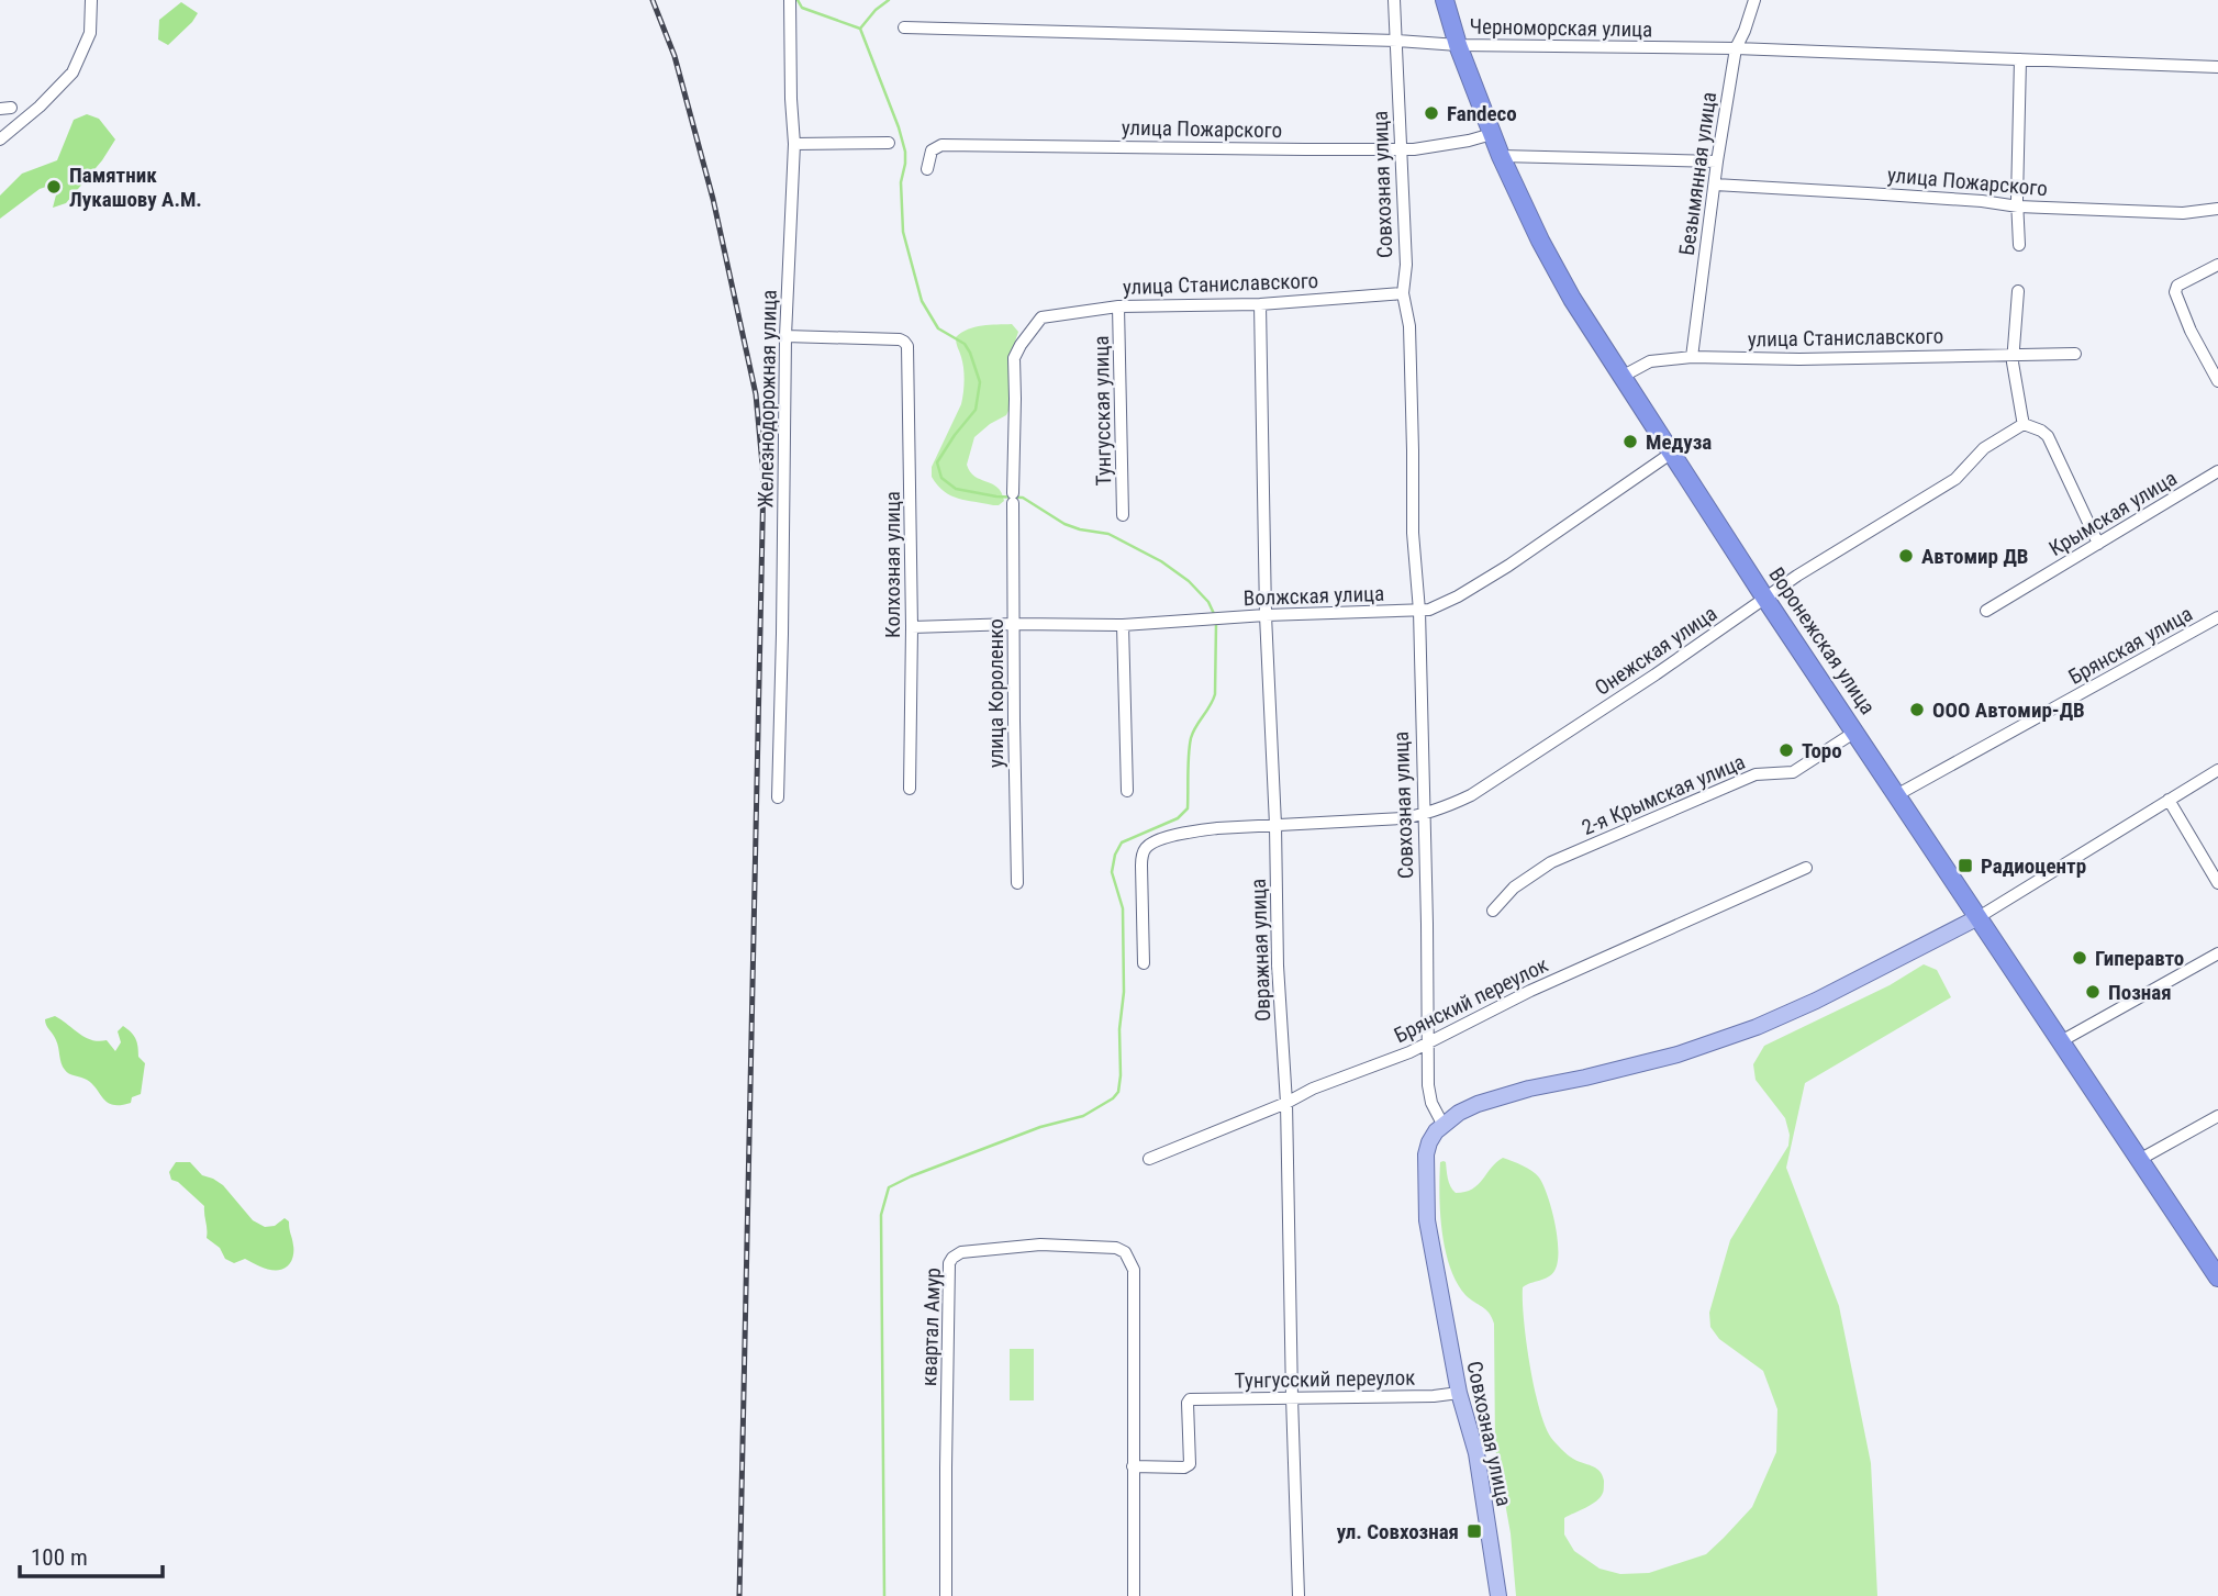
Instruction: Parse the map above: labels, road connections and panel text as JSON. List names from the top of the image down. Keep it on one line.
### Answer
{"streets":{"highway":["Воронежская улица"],"main road":["Совхозная улица"],"street":["Черноморская улица","улица Пожарского","Безымянная улица","улица Станиславского","Железнодорожная улица","Тунгусская улица","Крымская улица","Колхозная улица","Волжская улица","Брянская улица","Онежская улица","улица Короленко","2-я Крымская улица","Овражная улица","Брянский переулок","квартал Амур","Тунгусский переулок"]},"crossings":[["Черноморская улица","Безымянная улица"],["Черноморская улица","Совхозная улица"],["Черноморская улица","Воронежская улица"],["улица Пожарского","Безымянная улица"],["улица Пожарского","Совхозная улица"],["улица Пожарского","Воронежская улица"],["Безымянная улица","улица Станиславского"],["Совхозная улица","улица Станиславского"],["Совхозная улица","Волжская улица"],["Совхозная улица","Онежская улица"],["Совхозная улица","Брянский переулок"],["Совхозная улица","Тунгусский переулок"],["улица Станиславского","Тунгусская улица"],["улица Станиславского","Воронежская улица"],["улица Станиславского","улица Короленко"],["улица Станиславского","Овражная улица"],["Железнодорожная улица","Колхозная улица"],["Колхозная улица","Волжская улица"],["Волжская улица","Воронежская улица"],["Волжская улица","улица Короленко"],["Волжская улица","Овражная улица"],["Воронежская улица","Брянская улица"],["Воронежская улица","Онежская улица"],["Воронежская улица","2-я Крымская улица"],["Онежская улица","Овражная улица"],["Овражная улица","Брянский переулок"],["Овражная улица","Тунгусский переулок"],["квартал Амур","Тунгусский переулок"]],"places":{"other":["Fandeco","Памятник Лукашову А.М.","Медуза","Автомир ДВ","ООО Автомир-ДВ","Торо","Гиперавто","Позная"],"transit":["Радиоцентр","ул. Совхозная"]},"scale_bar":"100 m"}
